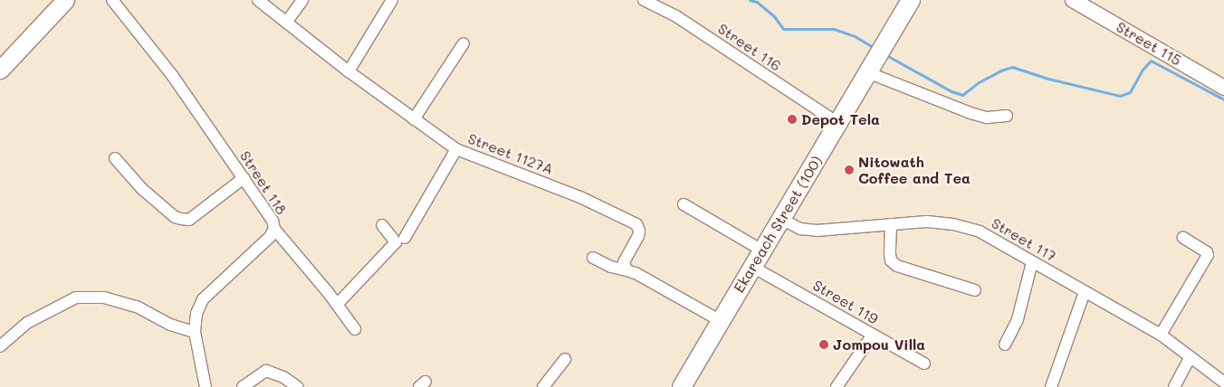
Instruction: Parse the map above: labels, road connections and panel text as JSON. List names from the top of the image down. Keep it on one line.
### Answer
{"streets":{"main road":["Ekareach Street (100)"],"street":["Street 115","Street 116","Street 1127A","Street 118","Street 117","Street 119"]},"crossings":[["Street 116","Ekareach Street (100)"],["Ekareach Street (100)","Street 117"],["Ekareach Street (100)","Street 119"]],"places":["Depot Tela","Nitowath Coffee and Tea","Jompou Villa"]}
